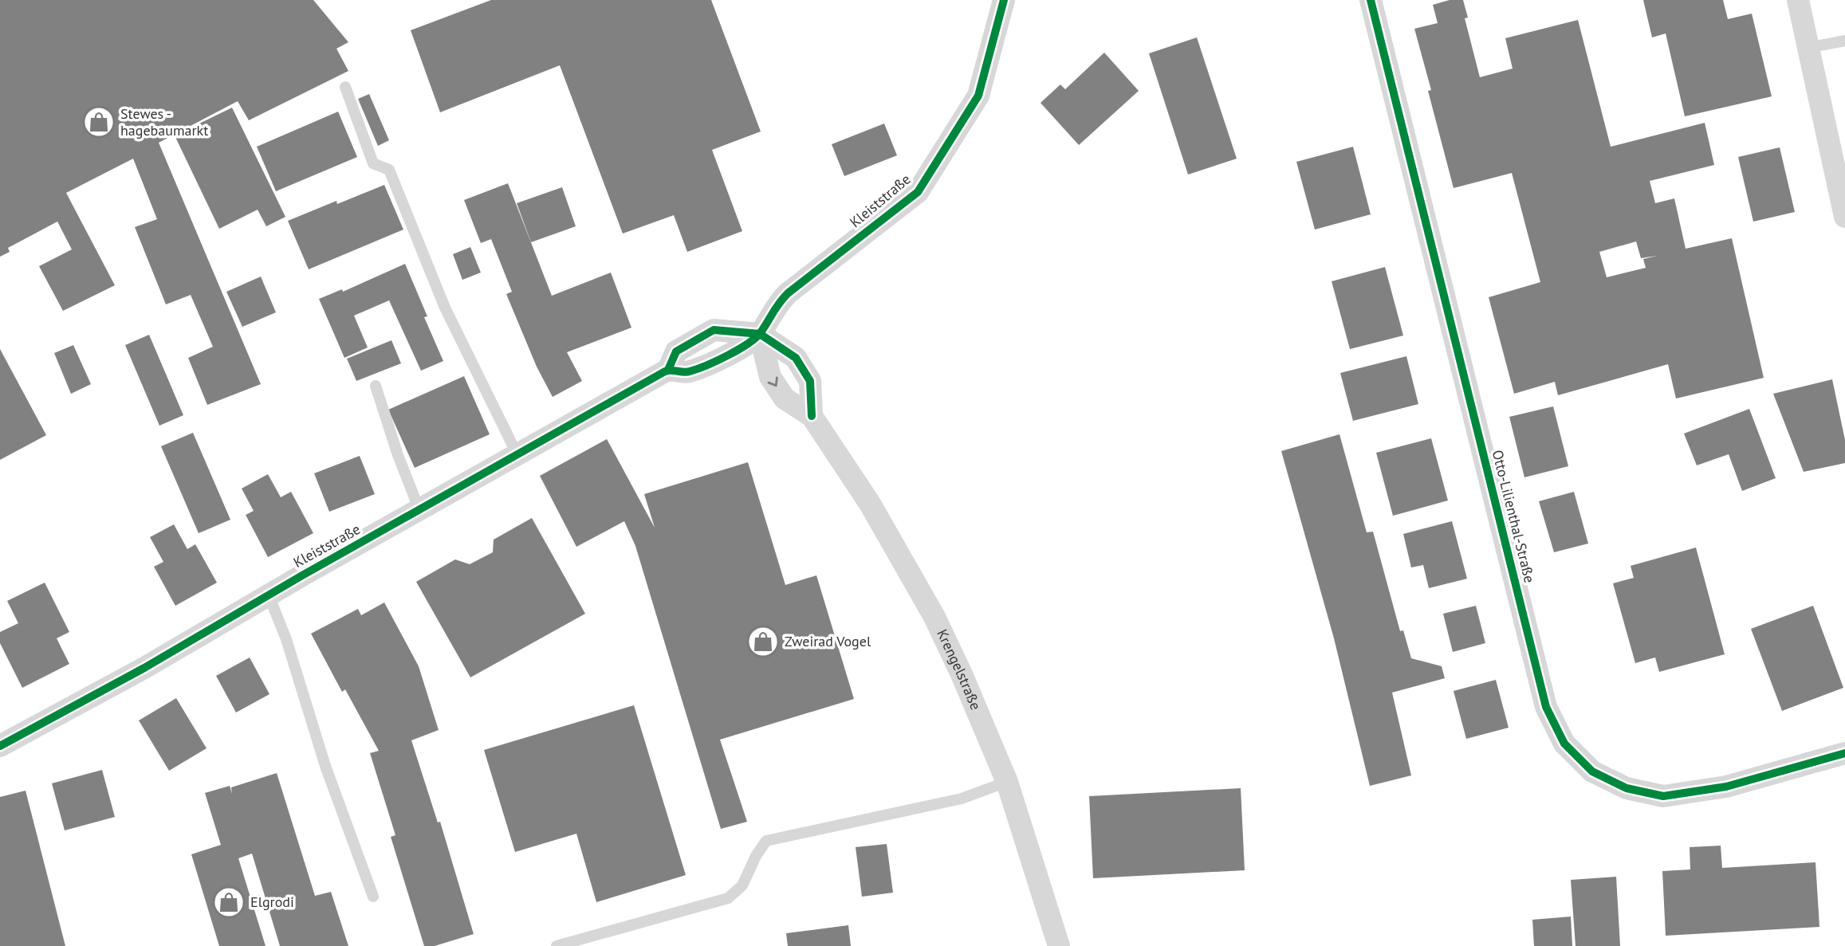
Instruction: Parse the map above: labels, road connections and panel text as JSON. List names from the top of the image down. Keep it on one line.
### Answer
{"streets":{"street":["Kleiststraße","Otto-Lilienthal-Straße","Krengelstraße"]},"crossings":[["Kleiststraße","Krengelstraße"]],"places":{"shop":["Stewes - hagebaumarkt","Zweirad Vogel","Elgrodi"]}}
